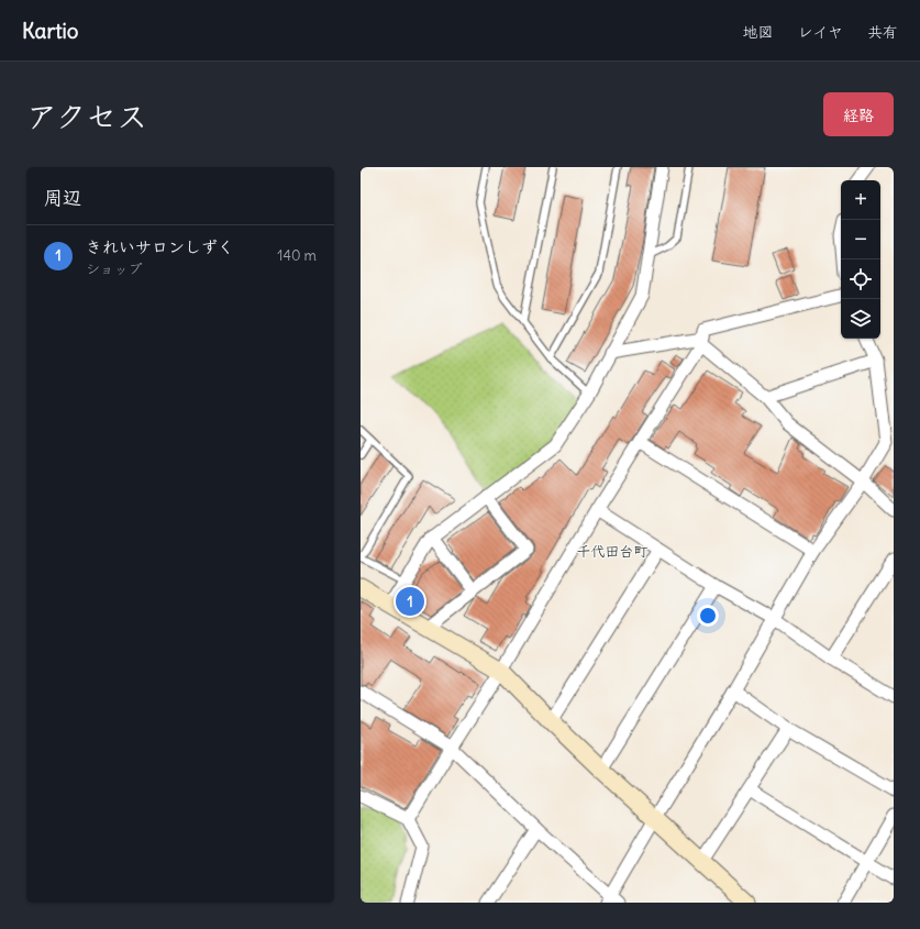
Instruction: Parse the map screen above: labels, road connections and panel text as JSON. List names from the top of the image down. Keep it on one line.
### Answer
{"districts":["千代田台町"],"page":{"header":"Kartio","nav":["地図","レイヤ","共有"],"title":"アクセス","buttons":"経路","heading":"周辺","map_buttons":["+","−"],"list":[{"mark":"1","name":"きれいサロンしずく","note":"ショップ","value":"140 m"}],"pins":"1"}}
